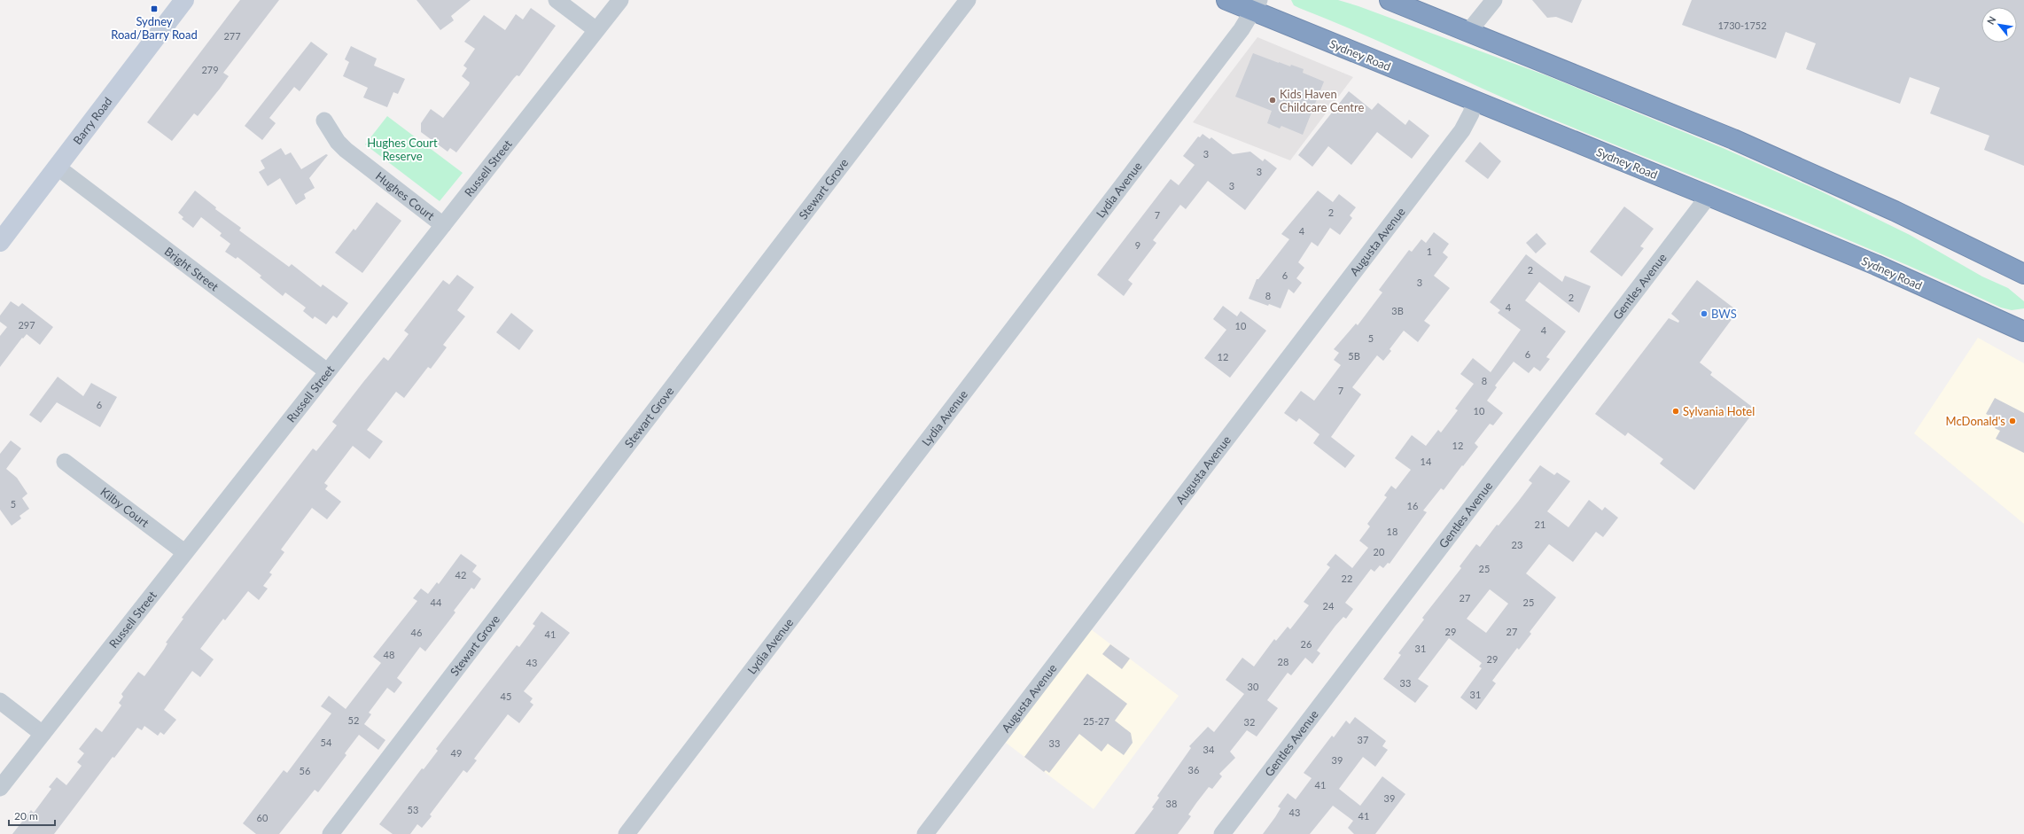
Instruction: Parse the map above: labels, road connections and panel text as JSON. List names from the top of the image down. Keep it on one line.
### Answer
{"streets":{"highway":["Sydney Road"],"main road":["Barry Road"],"street":["Russell Street","Stewart Grove","Lydia Avenue","Hughes Court","Augusta Avenue","Bright Street","Gentles Avenue","Kilby Court"]},"crossings":[["Sydney Road","Lydia Avenue"],["Sydney Road","Augusta Avenue"],["Sydney Road","Gentles Avenue"],["Barry Road","Bright Street"],["Russell Street","Hughes Court"],["Russell Street","Bright Street"],["Russell Street","Kilby Court"]],"parks":["Hughes Court Reserve"],"places":{"transit":["Sydney Road/Barry Road"],"other":["Kids Haven Childcare Centre","BWS","Sylvania Hotel","McDonald's"]},"house_numbers":["1730-1752","277","279","3","3","3","2","7","4","9","1","2","6","3","8","2","4","3B","297","10","4","5","6","5B","12","8","7","6","10","12","14","5","16","21","18","23","20","25","42","22","27","44","25","24","29","27","46","41","26","31","48","29","28","43","33","30","31","45","52","25-27","32","37","54","33","34","49","39","36","56","41","39","38","53","43","41","60"],"scale_bar":"20 m","north":"top left"}
